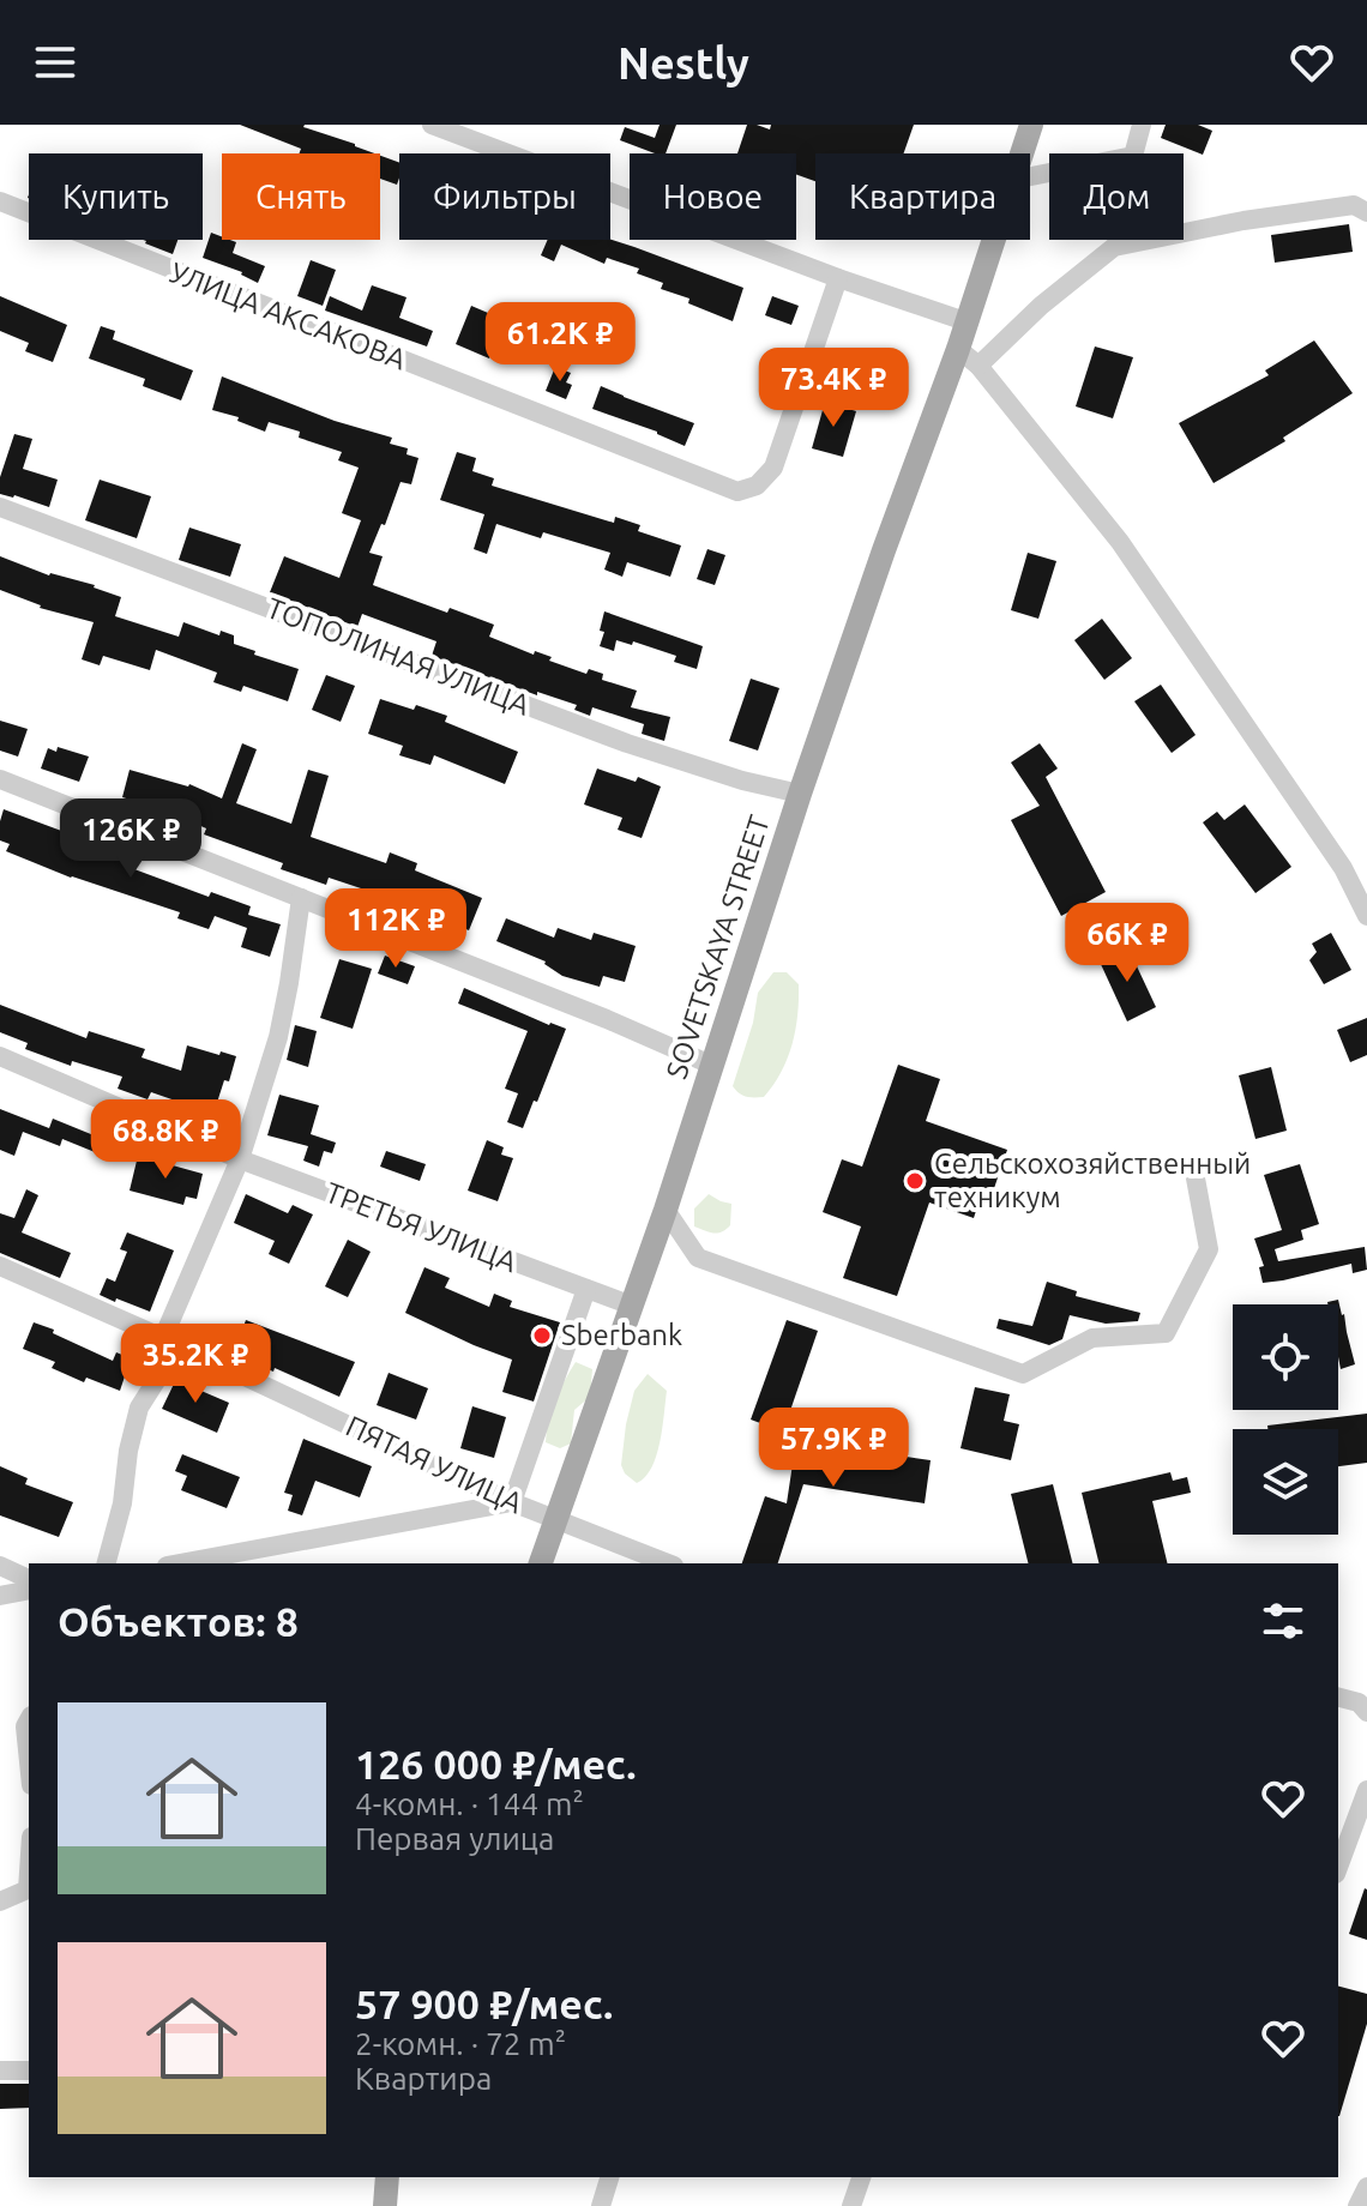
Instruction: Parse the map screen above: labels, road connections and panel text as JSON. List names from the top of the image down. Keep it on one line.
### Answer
{"streets":{"main road":["SOVETSKAYA STREET"],"street":["УЛИЦА АКСАКОВА","ТОПОЛИНАЯ УЛИЦА","ТРЕТЬЯ УЛИЦА","ПЯТАЯ УЛИЦА"]},"crossings":[["ТОПОЛИНАЯ УЛИЦА","SOVETSKAYA STREET"],["SOVETSKAYA STREET","ТРЕТЬЯ УЛИЦА"],["SOVETSKAYA STREET","ПЯТАЯ УЛИЦА"]],"places":["Сельскохозяйственный техникум","Sberbank"],"page":{"header":"Nestly","chip":["Купить","Снять","Фильтры","Новое","Квартира","Дом"],"price":["61.2K ₽","73.4K ₽","126K ₽","112K ₽","66K ₽","68.8K ₽","35.2K ₽","57.9K ₽"],"heading":"Объектов: 8","list":[{"name":"126 000 ₽/мес.","note":"4-комн. · 144 m² · Первая улица"},{"name":"57 900 ₽/мес.","note":"2-комн. · 72 m² · Квартира"}]}}
